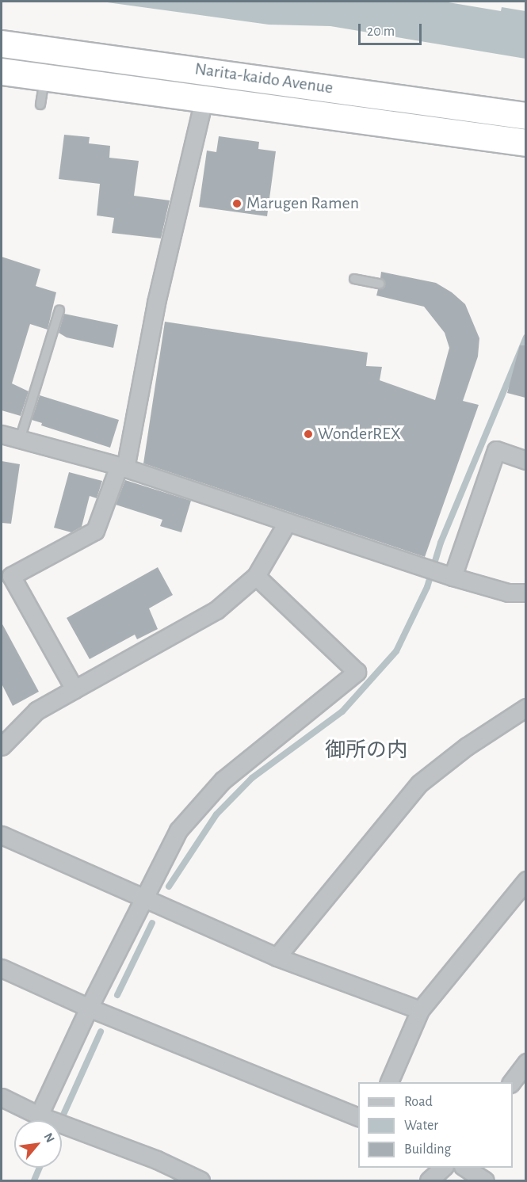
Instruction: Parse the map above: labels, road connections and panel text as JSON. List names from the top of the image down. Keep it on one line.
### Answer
{"streets":{"highway":["Narita-kaido Avenue"]},"districts":["御所の内"],"places":["Marugen Ramen","WonderREX"],"legend":["Road","Water","Building"],"scale_bar":"20 m","north":"top right"}
